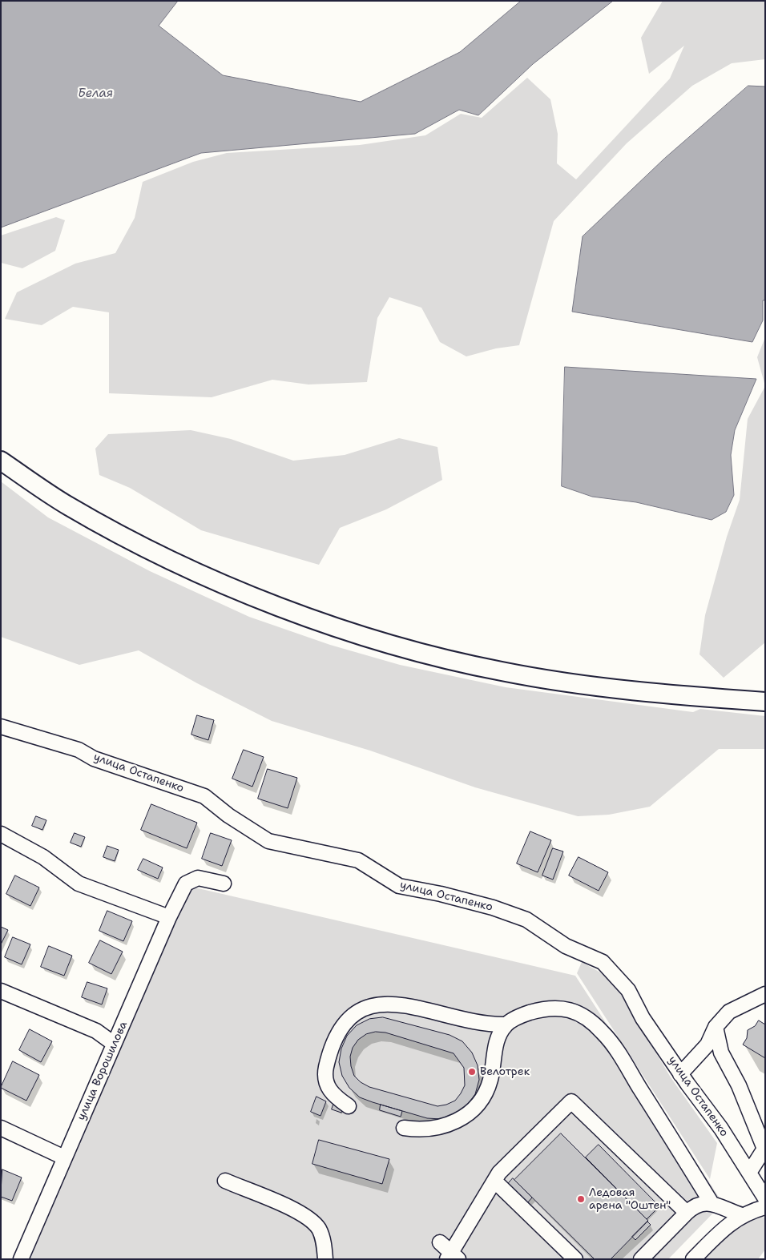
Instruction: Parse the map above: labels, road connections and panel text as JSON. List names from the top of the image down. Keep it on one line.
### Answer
{"streets":{"street":["улица Остапенко","улица Ворошилова"]},"water":["Белая"],"places":["Велотрек","Ледовая арена \"Оштен\""]}
